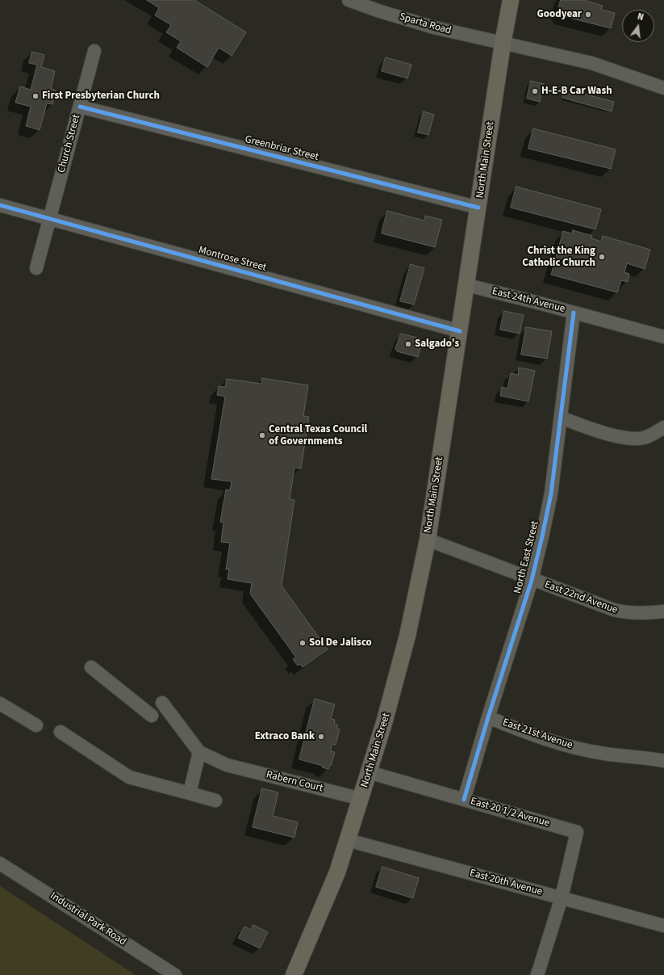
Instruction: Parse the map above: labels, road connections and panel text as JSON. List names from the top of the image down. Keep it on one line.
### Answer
{"streets":{"main road":["North Main Street"],"street":["Sparta Road","Church Street","Greenbriar Street","Montrose Street","East 24th Avenue","North East Street","East 22nd Avenue","East 21st Avenue","Rabern Court","East 20 1/2 Avenue","East 20th Avenue","Industrial Park Road"]},"crossings":[["Sparta Road","North Main Street"],["Church Street","Greenbriar Street"],["Church Street","Montrose Street"],["Greenbriar Street","North Main Street"],["North Main Street","Montrose Street"],["North Main Street","East 24th Avenue"],["North Main Street","East 22nd Avenue"],["North Main Street","Rabern Court"],["North Main Street","East 20 1/2 Avenue"],["North Main Street","East 20th Avenue"],["East 24th Avenue","North East Street"],["North East Street","East 22nd Avenue"],["North East Street","East 21st Avenue"],["North East Street","East 20 1/2 Avenue"],["East 20 1/2 Avenue","East 20th Avenue"]],"places":["Goodyear","H-E-B Car Wash","First Presbyterian Church","Christ the King Catholic Church","Salgado's","Central Texas Council of Governments","Sol De Jalisco","Extraco Bank"],"north":"top"}
